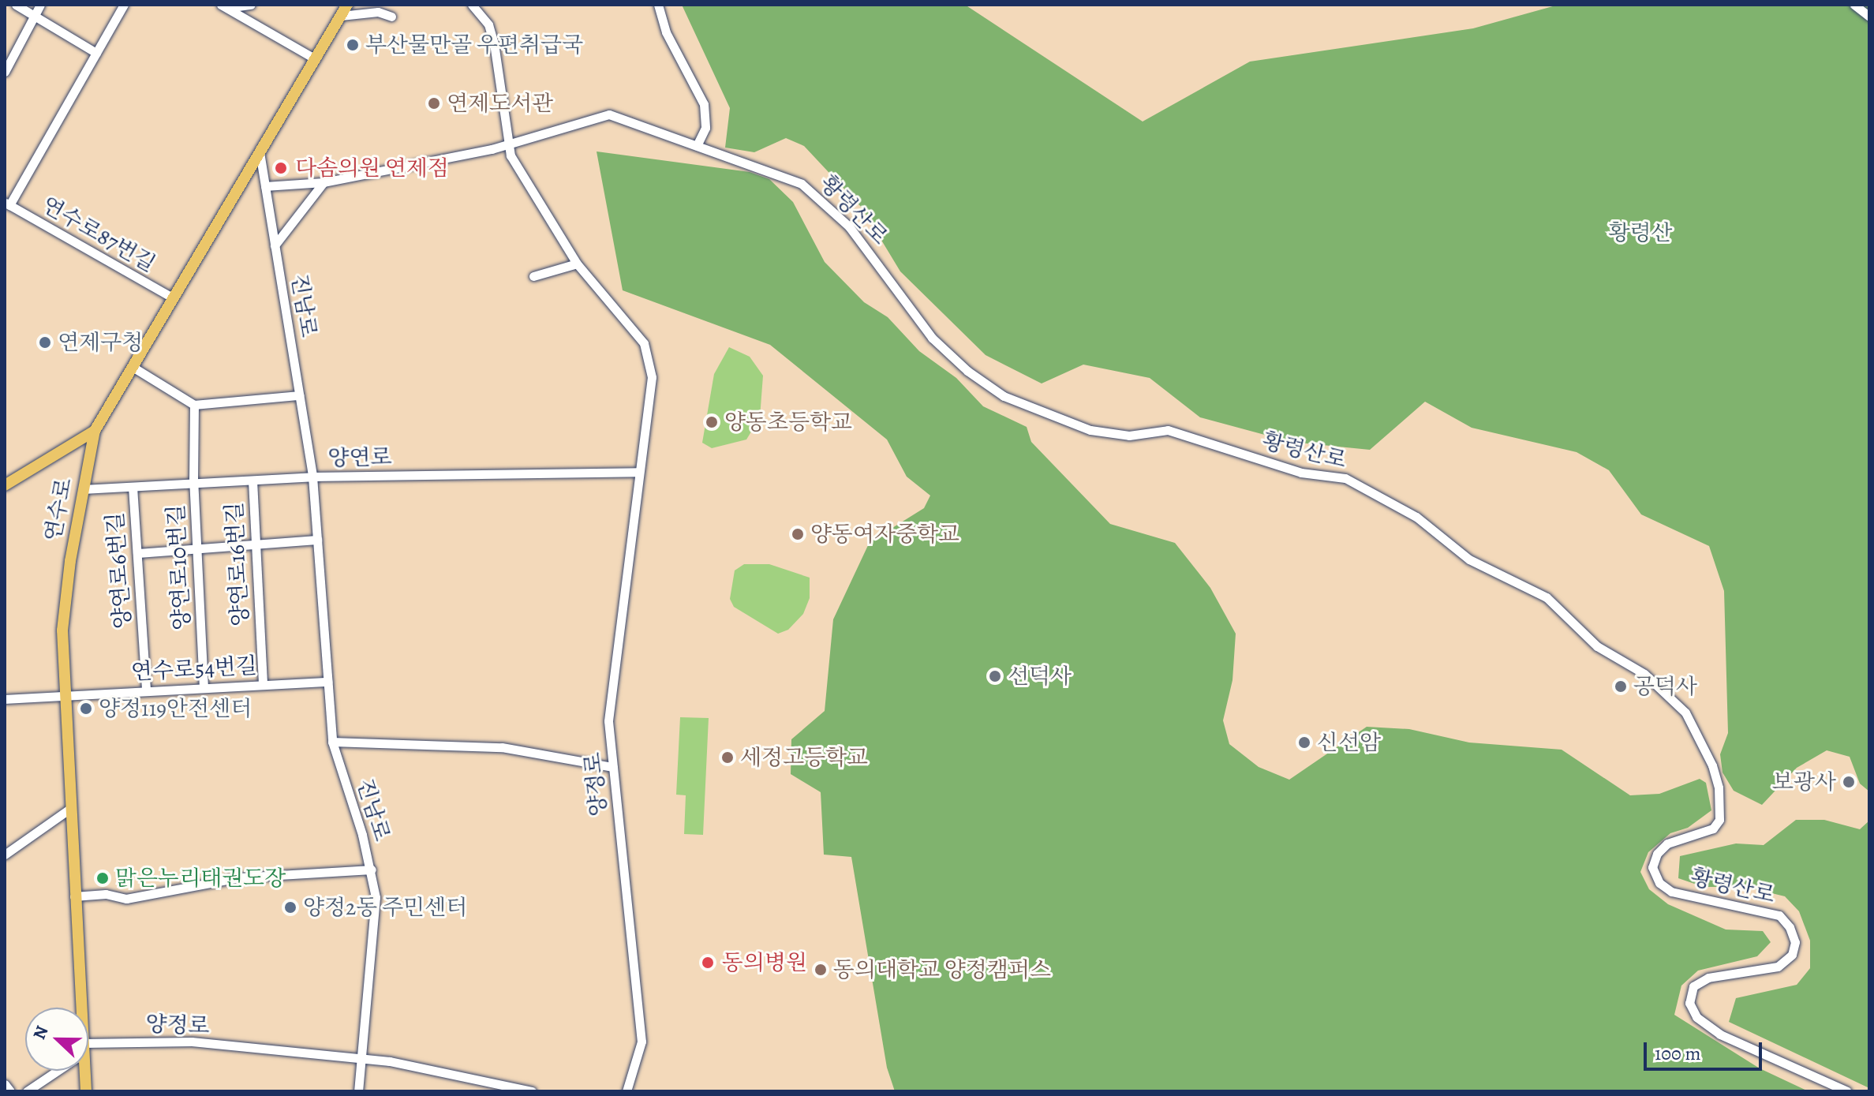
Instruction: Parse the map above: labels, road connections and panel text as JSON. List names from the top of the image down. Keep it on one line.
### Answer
{"streets":{"main road":["연수로"],"street":["황령산로","연수로87번길","진남로","양연로","양연로16번길","양연로10번길","양연로6번길","연수로54번길","양정로"]},"crossings":[["황령산로","진남로"],["황령산로","양정로"],["연수로87번길","연수로"],["진남로","양연로"],["진남로","연수로"],["진남로","연수로54번길"],["진남로","양정로"],["양연로","연수로"],["양연로","양연로16번길"],["양연로","양연로10번길"],["양연로","양연로6번길"],["양연로","양정로"],["연수로","연수로54번길"],["양연로16번길","연수로54번길"],["양연로10번길","연수로54번길"],["양연로6번길","연수로54번길"]],"parks":["황령산"],"places":["부산물만골 우편취급국","연제도서관","다솜의원 연제점","연제구청","양동초등학교","양동여자중학교","선덕사","공덕사","양정119안전센터","신선암","세정고등학교","보광사","맑은누리태권도장","양정2동 주민센터","동의병원","동의대학교 양정캠퍼스"],"scale_bar":"100 m","north":"left"}
